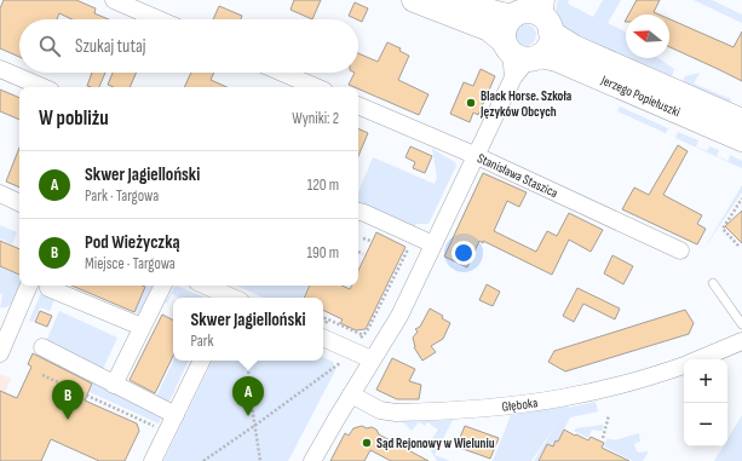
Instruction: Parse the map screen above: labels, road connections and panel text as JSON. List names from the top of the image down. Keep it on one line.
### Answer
{"streets":{"main road":["Jerzego Popiełuszki"],"street":["Stanisława Staszica","Głęboka"]},"places":["Black Horse. Szkoła Języków Obcych","Sąd Rejonowy w Wieluniu"],"north":"left","page":{"search":"Szukaj tutaj","heading":["W pobliżu","Wyniki: 2"],"list":[{"mark":"A","name":"Skwer Jagielloński","note":"Park · Targowa","value":"120 m"},{"mark":"B","name":"Pod Wieżyczką","note":"Miejsce · Targowa","value":"190 m"}],"popup":["Skwer Jagielloński","Park"],"map_buttons":["+","−"],"pins":["A","B"]}}
